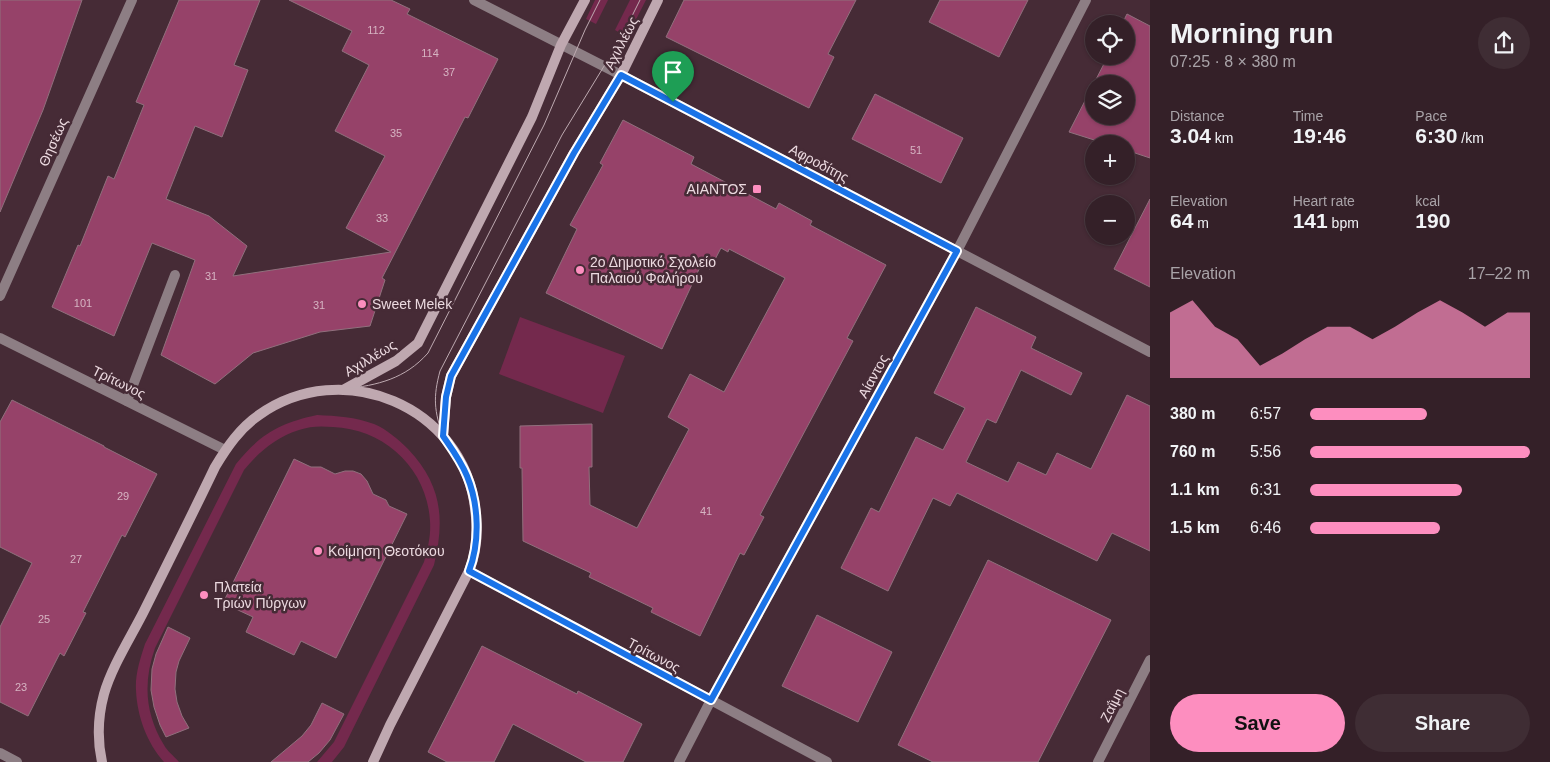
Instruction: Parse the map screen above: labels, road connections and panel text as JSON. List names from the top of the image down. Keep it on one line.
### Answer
{"streets":{"main road":["Αχιλλέως"],"street":["Θησέως","Αφροδίτης","Αίαντος","Τρίτωνος","Ζαΐμη"]},"crossings":[["Αχιλλέως","Αφροδίτης"],["Αφροδίτης","Αίαντος"],["Αίαντος","Τρίτωνος"]],"places":{"transit":["ΑΙΑΝΤΟΣ"],"other":["2ο Δημοτικό Σχολείο Παλαιού Φαλήρου","Sweet Melek","Κοίμηση Θεοτόκου","Πλατεία Τριών Πύργων"]},"house_numbers":["112","114","37","35","51","33","31","101","31","29","41","27","25","23"],"page":{"heading":["Morning run","07:25 · 8 × 380 m"],"map_buttons":["+","−"],"stats":[["Distance","3.04 km"],["Time","19:46"],["Pace","6:30 /km"],["Elevation","64 m"],["Heart rate","141 bpm"],["kcal","190"]],"chart":["Elevation","17–22 m"],"list":[{"name":"380 m","note":"6:57"},{"name":"760 m","note":"5:56"},{"name":"1.1 km","note":"6:31"},{"name":"1.5 km","note":"6:46"}],"buttons":["Save","Share"]}}
